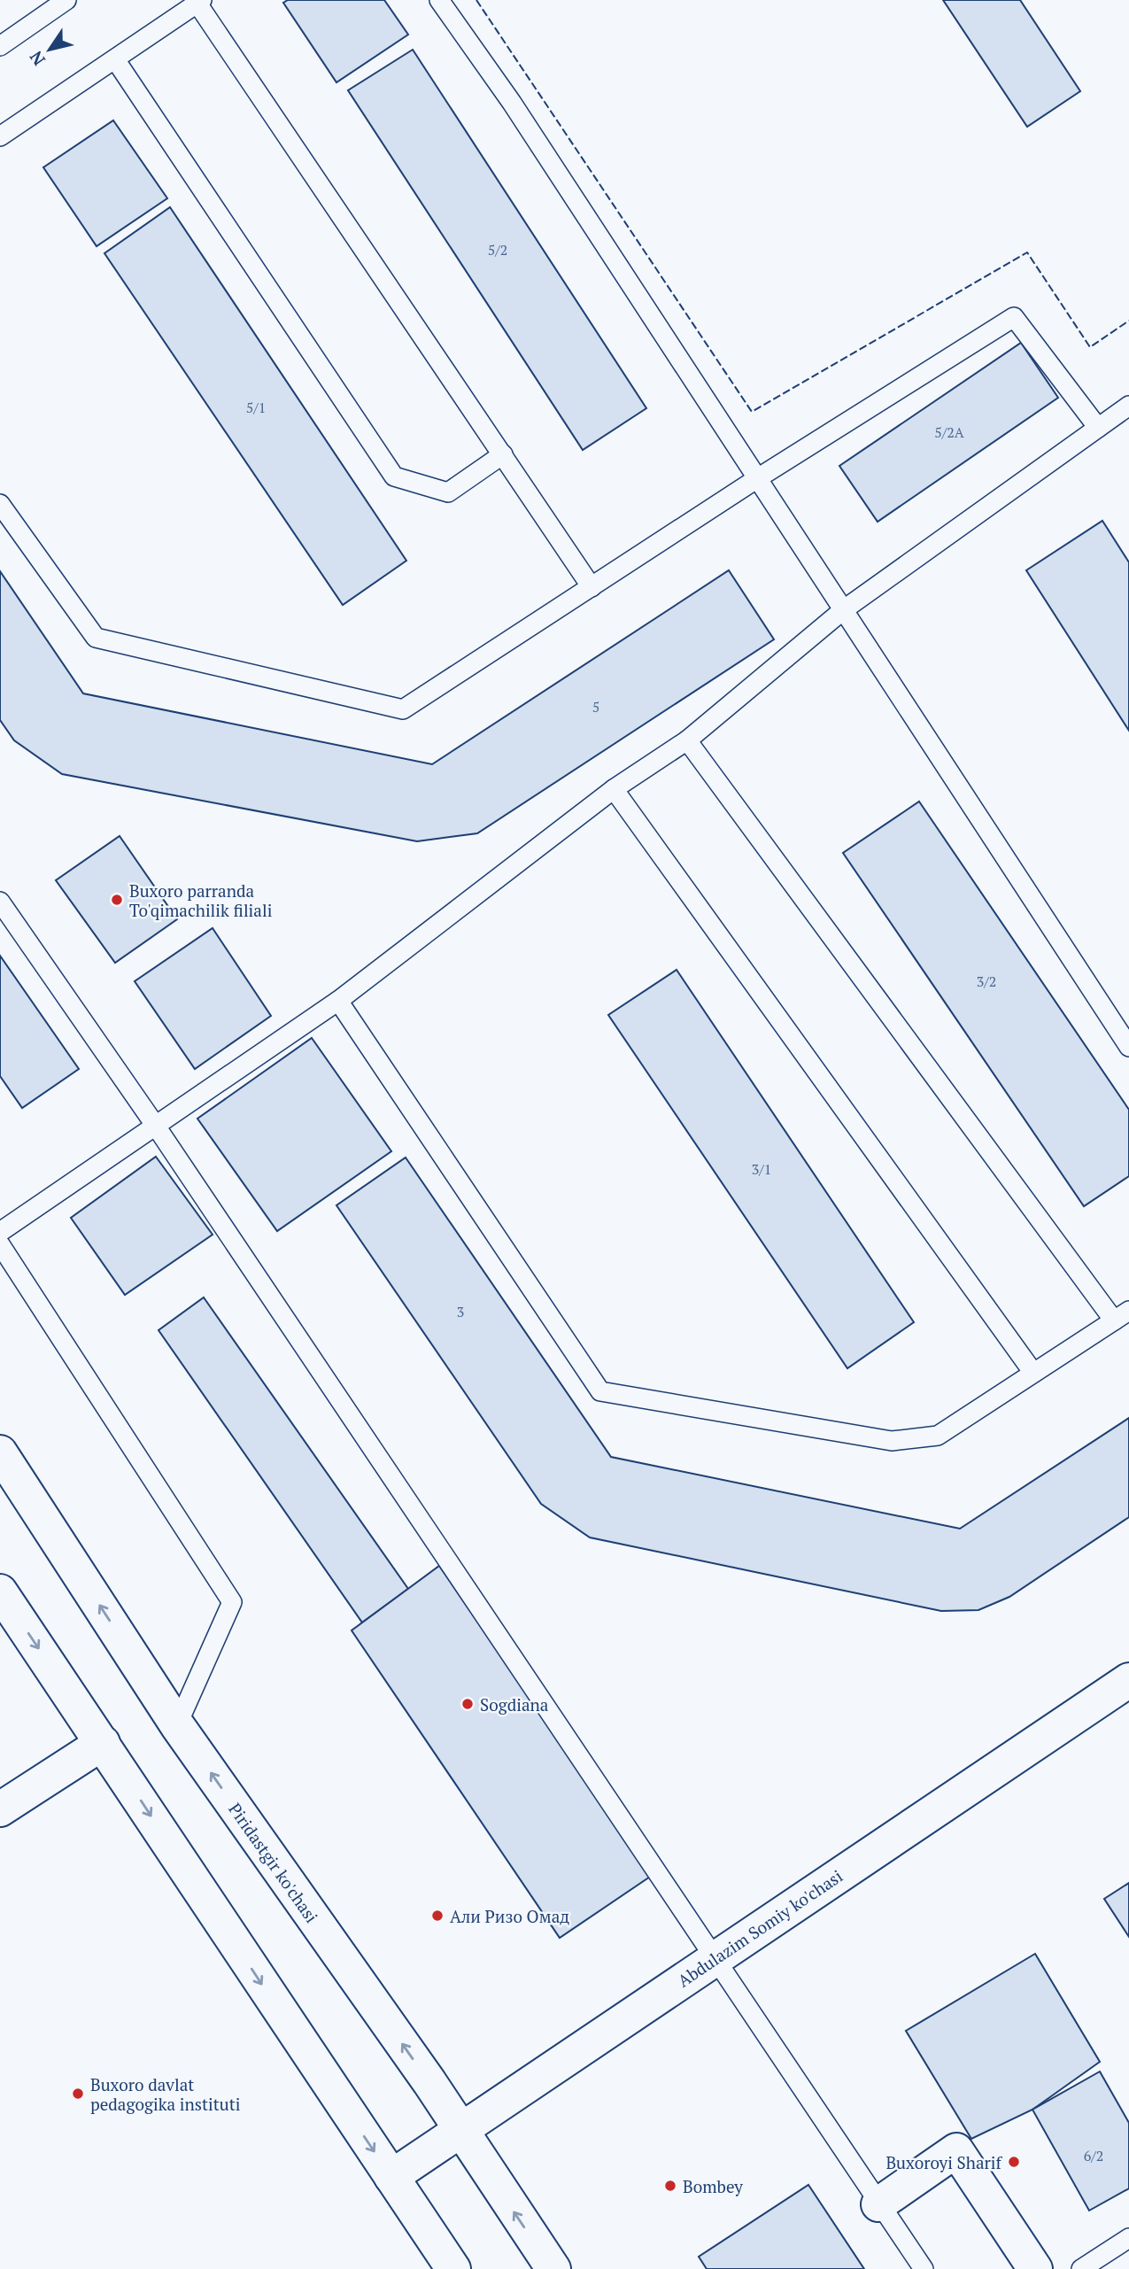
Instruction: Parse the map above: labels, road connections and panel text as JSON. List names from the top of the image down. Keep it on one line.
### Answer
{"streets":{"main road":["Piridastgir ko'chasi","Abdulazim Somiy ko'chasi"]},"crossings":[["Piridastgir ko'chasi","Abdulazim Somiy ko'chasi"]],"places":["Buxoro parranda To'qimachilik filiali","Sogdiana","Али Ризо Омад","Buxoro davlat pedagogika instituti","Buxoroyi Sharif","Bombey"],"house_numbers":["5/2","5/1","5/2A","5","3/2","3/1","3","6/2"],"north":"bottom left"}
